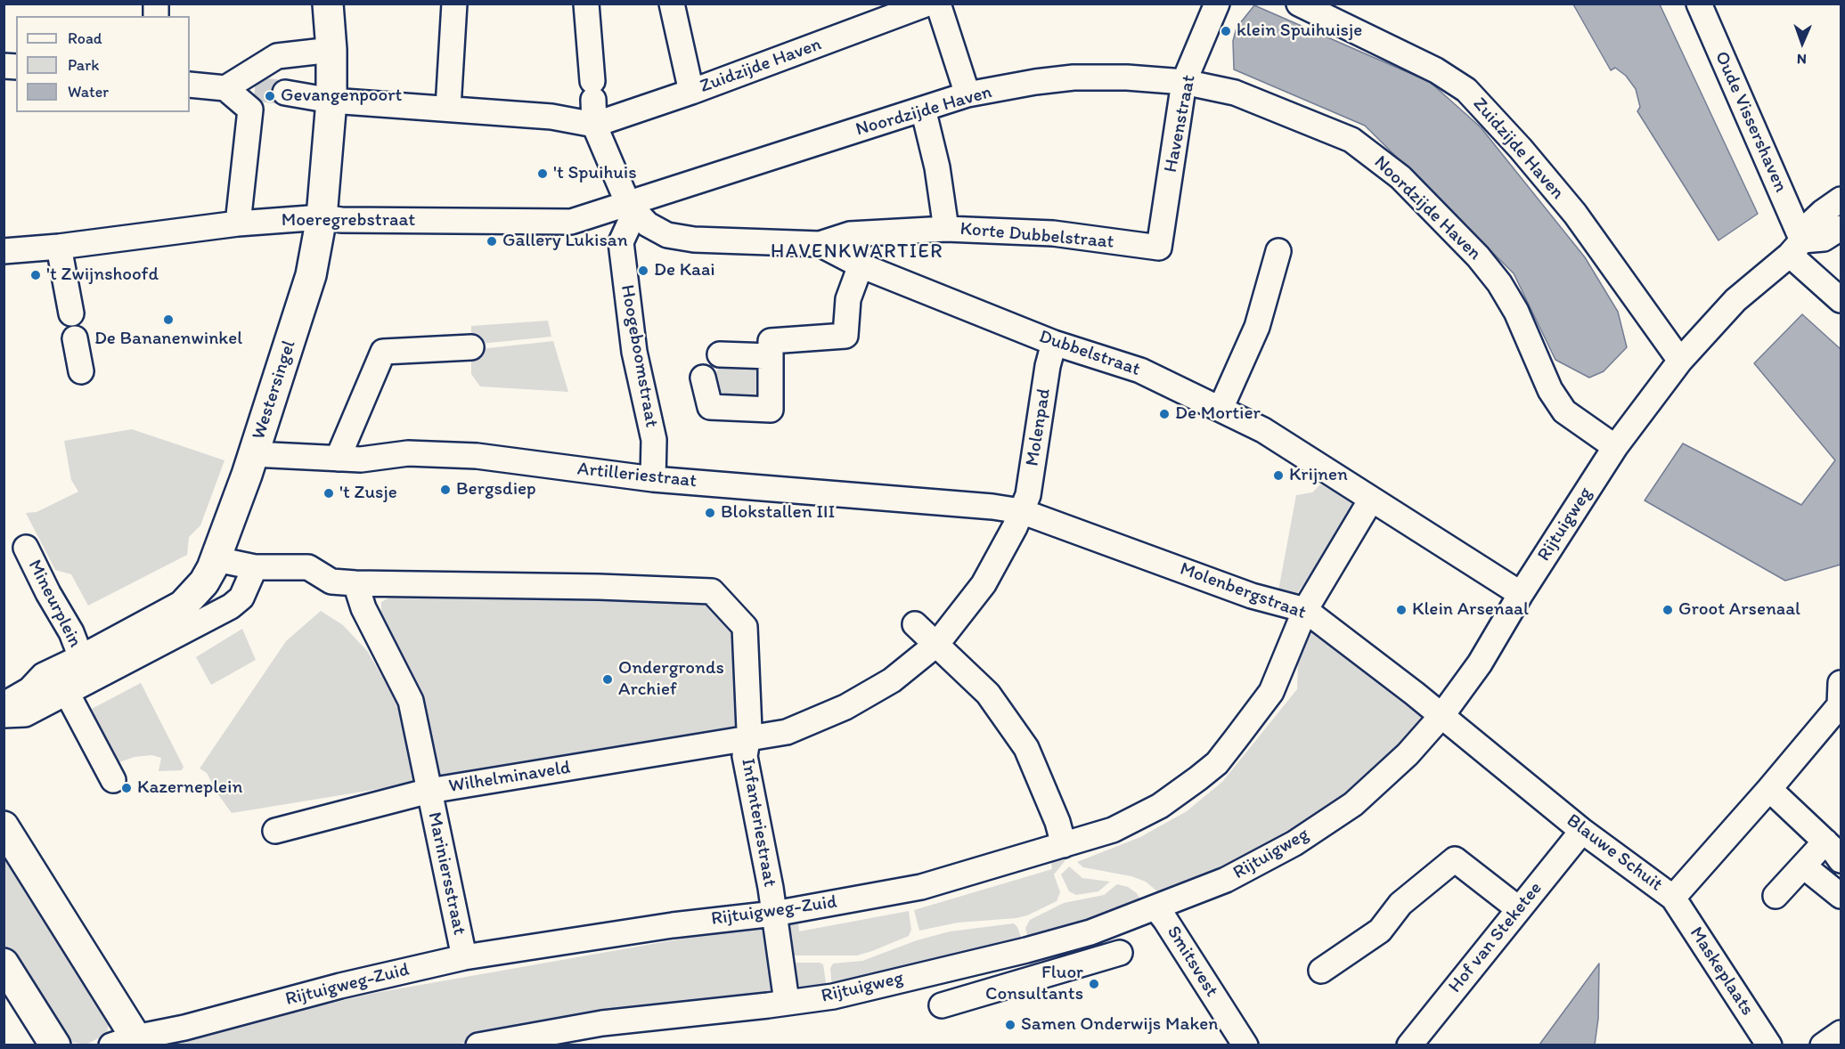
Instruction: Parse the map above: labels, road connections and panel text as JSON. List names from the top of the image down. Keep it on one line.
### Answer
{"streets":{"main road":["Westersingel"],"street":["Zuidzijde Haven","Noordzijde Haven","Oude Vissershaven","Havenstraat","Moeregrebstraat","Korte Dubbelstraat","Dubbelstraat","Hoogeboomstraat","Molenpad","Artilleriestraat","Rijtuigweg","Molenbergstraat","Mineurplein","Wilhelminaveld","Infanteriestraat","Blauwe Schuit","Mariniersstraat","Rijtuigweg-Zuid","Hof van Steketee","Smitsvest","Maskeplaats"]},"crossings":[["Zuidzijde Haven","Westersingel"],["Zuidzijde Haven","Rijtuigweg"],["Noordzijde Haven","Havenstraat"],["Noordzijde Haven","Moeregrebstraat"],["Noordzijde Haven","Dubbelstraat"],["Noordzijde Haven","Hoogeboomstraat"],["Noordzijde Haven","Rijtuigweg"],["Oude Vissershaven","Rijtuigweg"],["Havenstraat","Korte Dubbelstraat"],["Moeregrebstraat","Dubbelstraat"],["Moeregrebstraat","Hoogeboomstraat"],["Moeregrebstraat","Westersingel"],["Korte Dubbelstraat","Dubbelstraat"],["Dubbelstraat","Hoogeboomstraat"],["Dubbelstraat","Molenpad"],["Dubbelstraat","Rijtuigweg"],["Dubbelstraat","Rijtuigweg-Zuid"],["Hoogeboomstraat","Artilleriestraat"],["Westersingel","Artilleriestraat"],["Westersingel","Mineurplein"],["Molenpad","Artilleriestraat"],["Molenpad","Molenbergstraat"],["Molenpad","Wilhelminaveld"],["Artilleriestraat","Molenbergstraat"],["Artilleriestraat","Wilhelminaveld"],["Rijtuigweg","Molenbergstraat"],["Rijtuigweg","Infanteriestraat"],["Rijtuigweg","Blauwe Schuit"],["Rijtuigweg","Smitsvest"],["Molenbergstraat","Wilhelminaveld"],["Molenbergstraat","Blauwe Schuit"],["Molenbergstraat","Rijtuigweg-Zuid"],["Wilhelminaveld","Infanteriestraat"],["Wilhelminaveld","Mariniersstraat"],["Infanteriestraat","Rijtuigweg-Zuid"],["Blauwe Schuit","Hof van Steketee"],["Blauwe Schuit","Maskeplaats"],["Mariniersstraat","Rijtuigweg-Zuid"]],"districts":["HAVENKWARTIER"],"places":["klein Spuihuisje","Gevangenpoort","'t Spuihuis","Gallery Lukisan","De Kaai","'t Zwijnshoofd","De Bananenwinkel","De Mortier","Krijnen","Bergsdiep","'t Zusje","Blokstallen III","Klein Arsenaal","Groot Arsenaal","Ondergronds Archief","Kazerneplein","Fluor Consultants","Samen Onderwijs Maken"],"legend":["Road","Park","Water"],"north":"bottom"}
